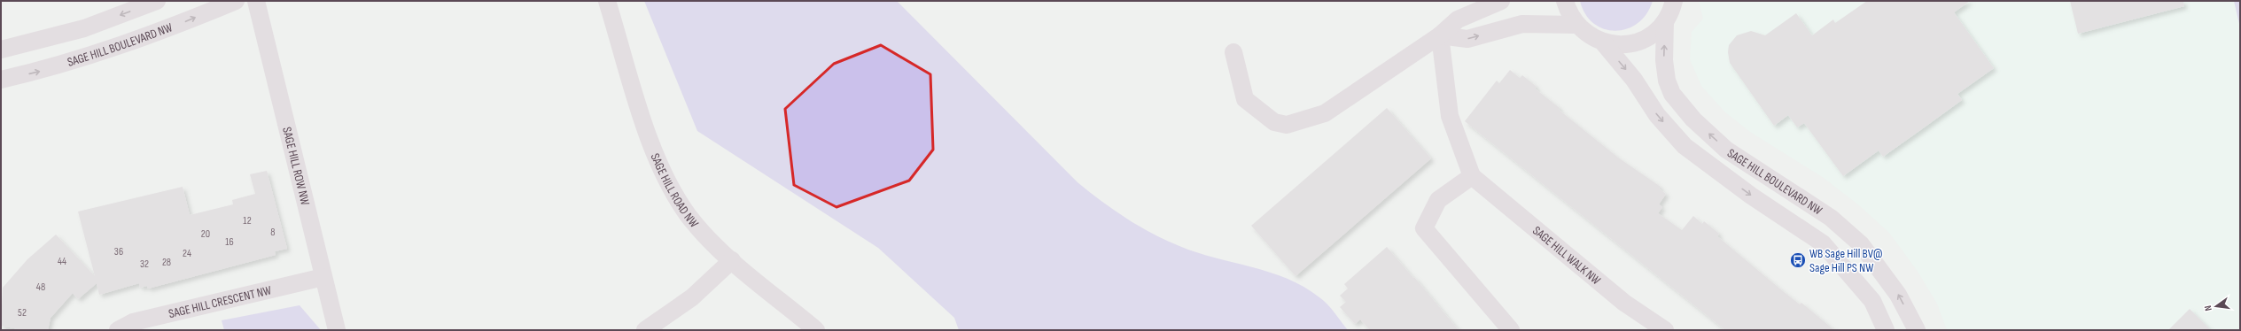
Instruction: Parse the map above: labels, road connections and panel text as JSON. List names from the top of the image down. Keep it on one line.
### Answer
{"streets":{"street":["SAGE HILL BOULEVARD NW","SAGE HILL ROW NW","SAGE HILL ROAD NW","SAGE HILL WALK NW","SAGE HILL CRESCENT NW"]},"crossings":[["SAGE HILL ROW NW","SAGE HILL CRESCENT NW"]],"places":{"bus stop":["WB Sage Hill BV@ Sage Hill PS NW"]},"house_numbers":["12","8","20","16","36","24","44","28","32","48","52"],"north":"left"}
